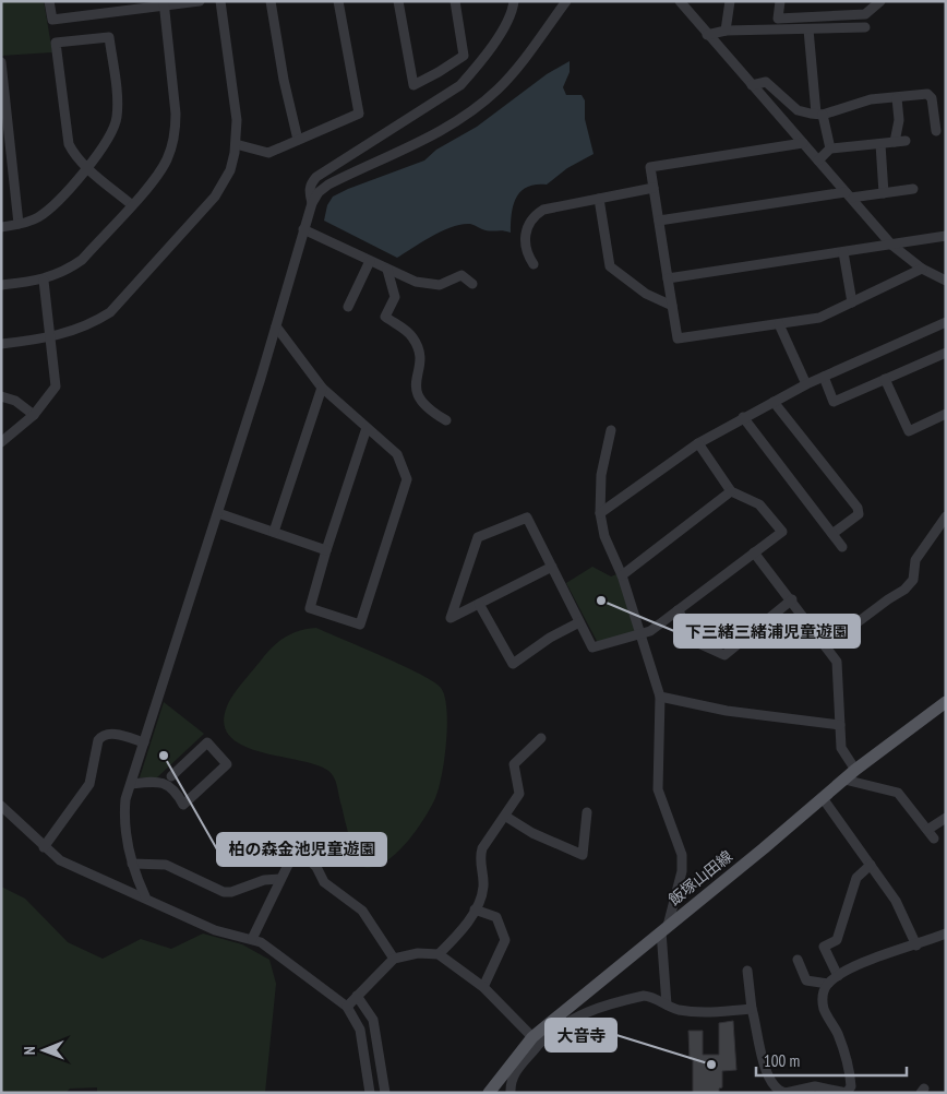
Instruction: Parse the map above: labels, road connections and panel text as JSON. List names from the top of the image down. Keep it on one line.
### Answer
{"streets":{"main road":["飯塚山田線"]},"places":["下三緒三緒浦児童遊園","柏の森金池児童遊園","大音寺"],"scale_bar":"100 m","north":"left"}
